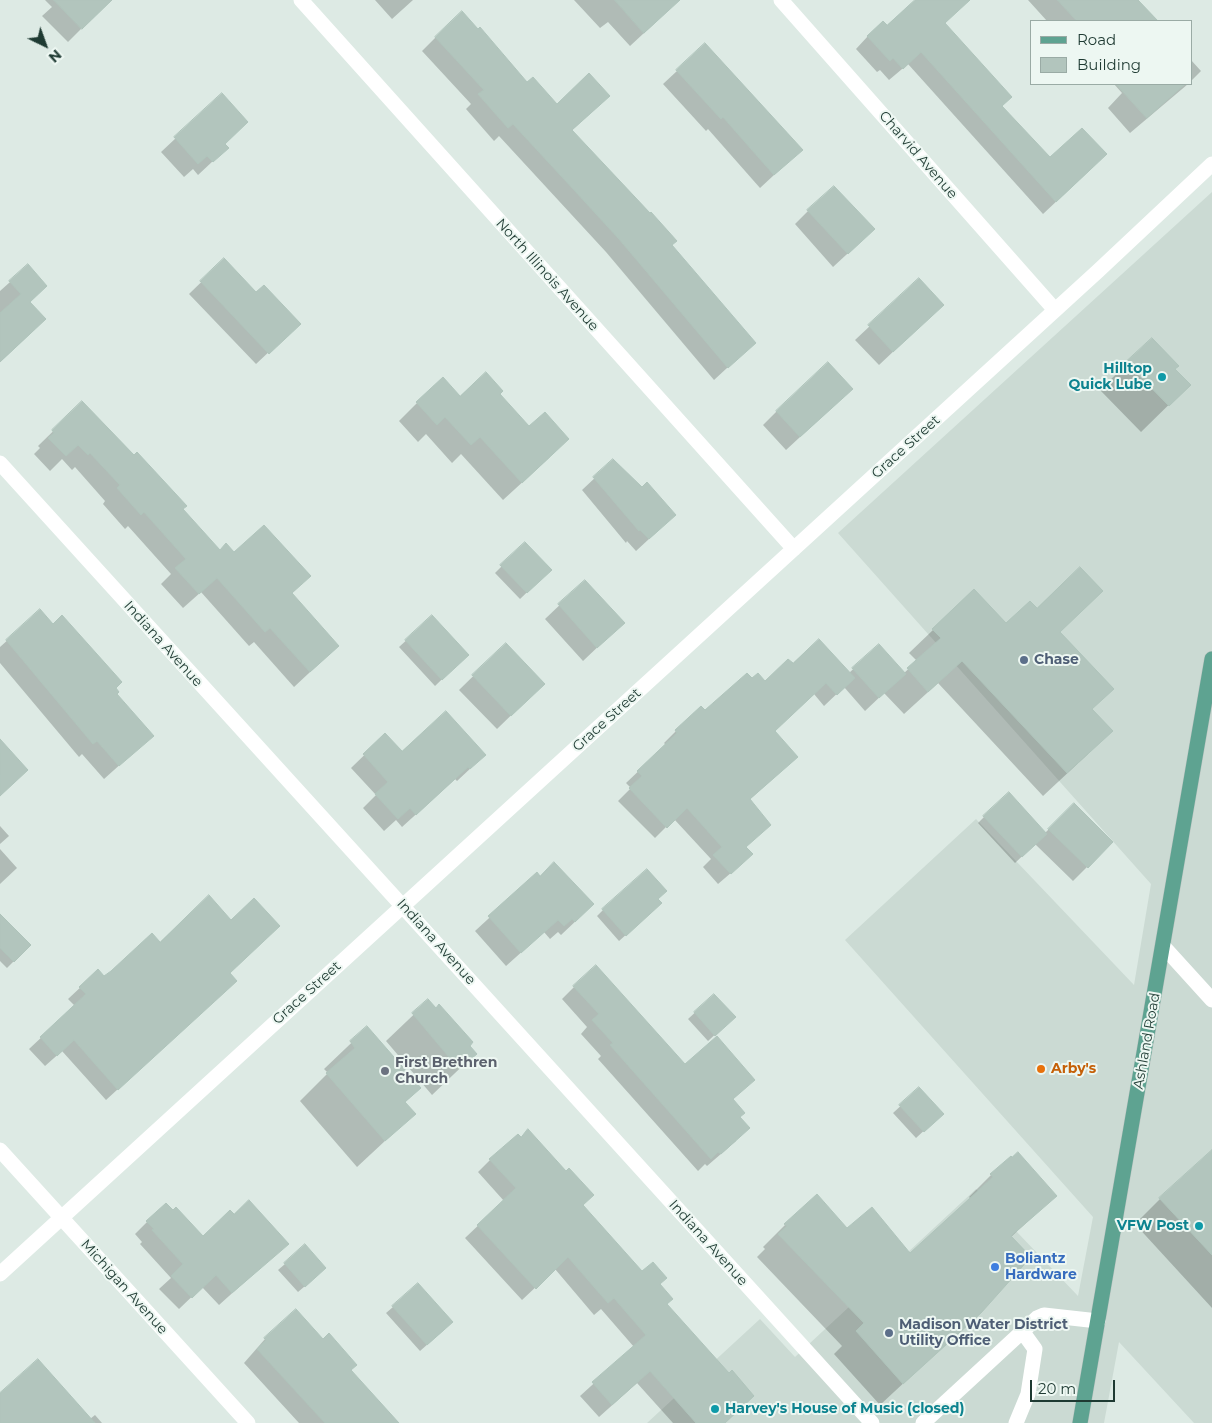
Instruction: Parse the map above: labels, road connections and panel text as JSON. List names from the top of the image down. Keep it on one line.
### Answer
{"streets":{"main road":["Ashland Road"],"street":["Charvid Avenue","North Illinois Avenue","Grace Street","Indiana Avenue","Michigan Avenue"]},"crossings":[["Charvid Avenue","Grace Street"],["North Illinois Avenue","Grace Street"],["Grace Street","Indiana Avenue"],["Grace Street","Michigan Avenue"]],"places":["Hilltop Quick Lube","Chase","Arby's","First Brethren Church","VFW Post","Boliantz Hardware","Madison Water District Utility Office","Harvey's House of Music (closed)"],"legend":["Road","Building"],"scale_bar":"20 m","north":"bottom right"}
